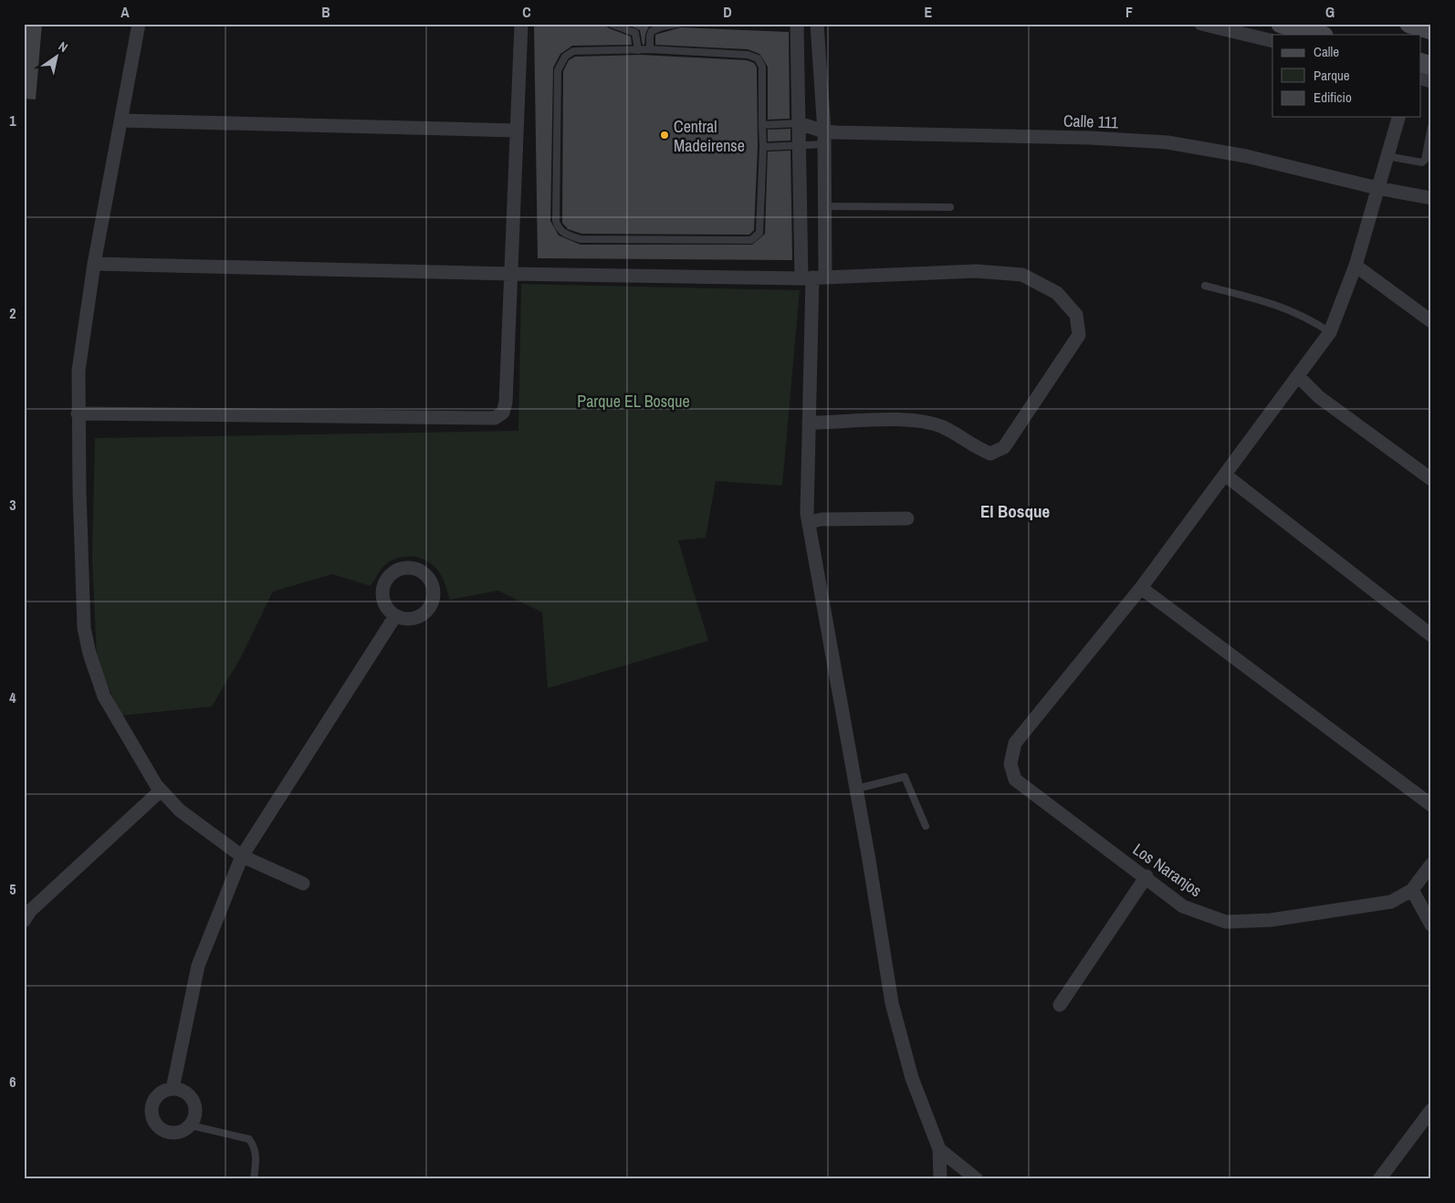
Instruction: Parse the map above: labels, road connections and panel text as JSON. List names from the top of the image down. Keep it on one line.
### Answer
{"streets":{"street":["Calle 111","Los Naranjos"]},"districts":["El Bosque"],"parks":["Parque EL Bosque"],"places":["Central Madeirense"],"legend":["Calle","Parque","Edificio"],"north":"top right","grid":{"columns":["A","B","C","D","E","F","G"],"rows":["1","2","3","4","5","6"]}}
